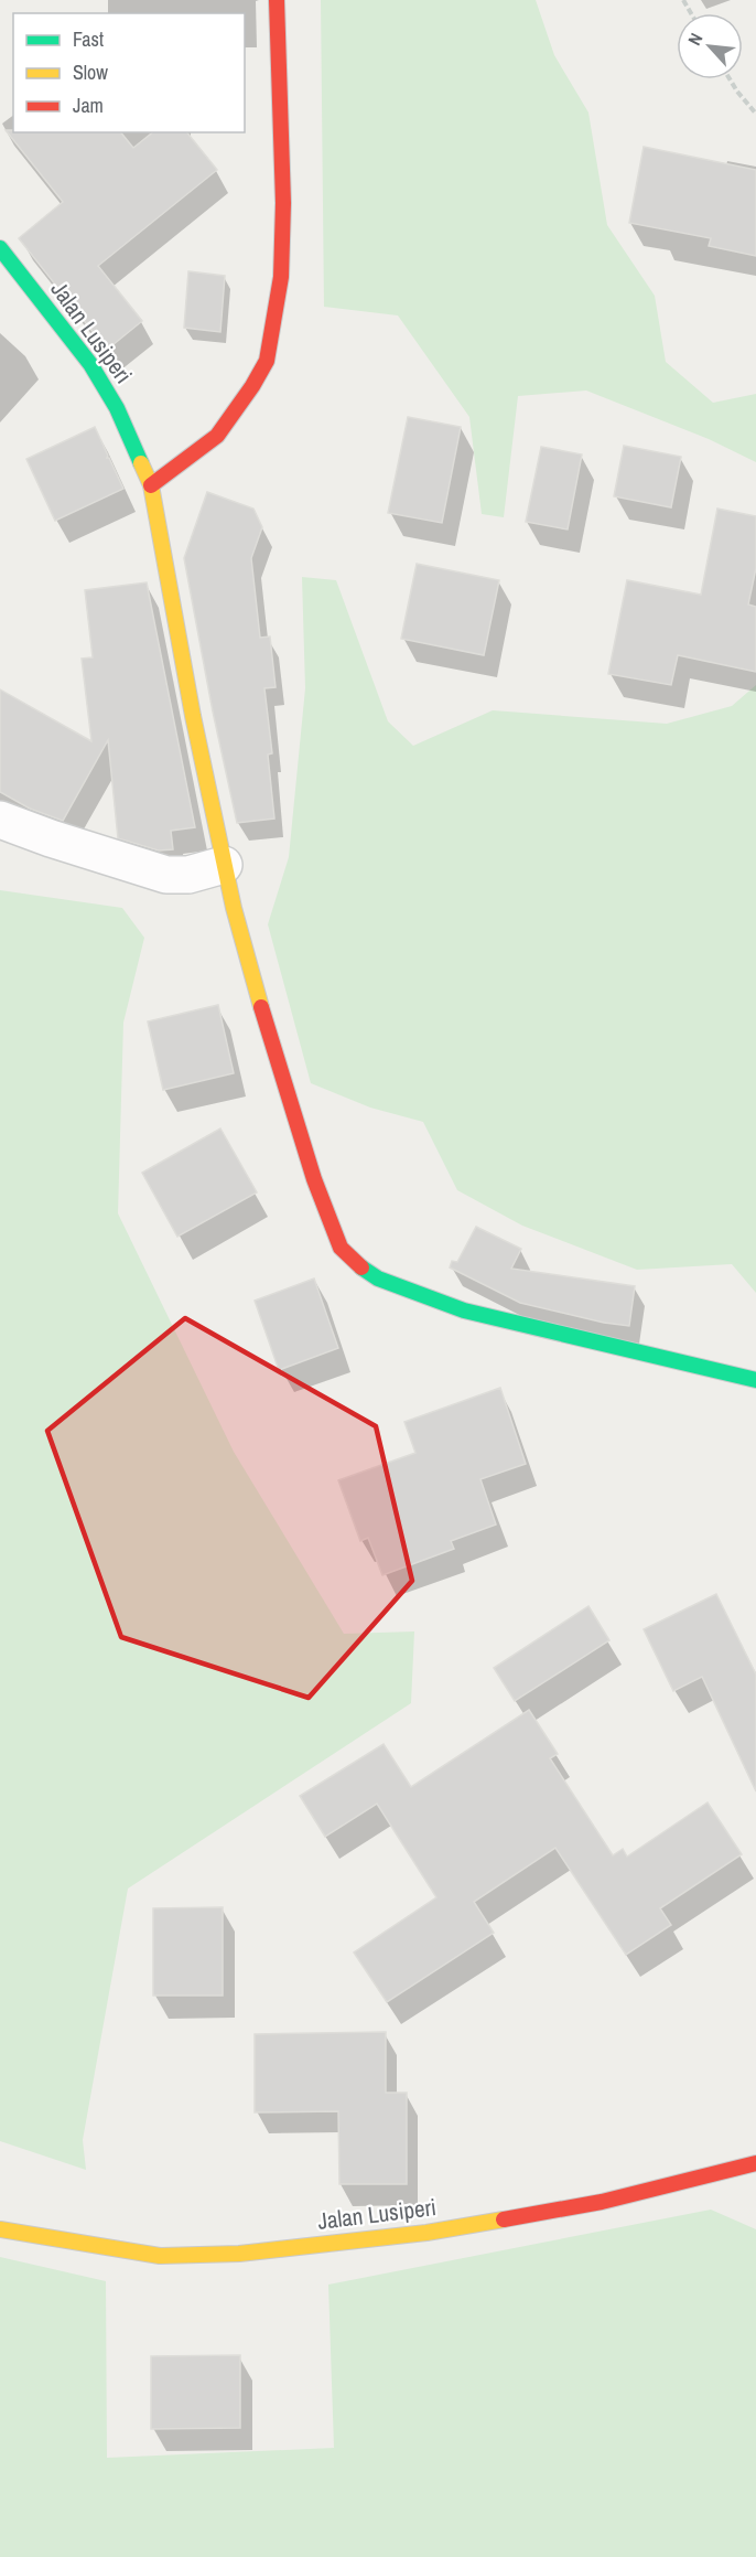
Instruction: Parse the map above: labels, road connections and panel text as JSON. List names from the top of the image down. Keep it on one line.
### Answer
{"streets":{"main road":["Jalan Lusiperi"]},"legend":["Fast","Slow","Jam"],"north":"top left"}
